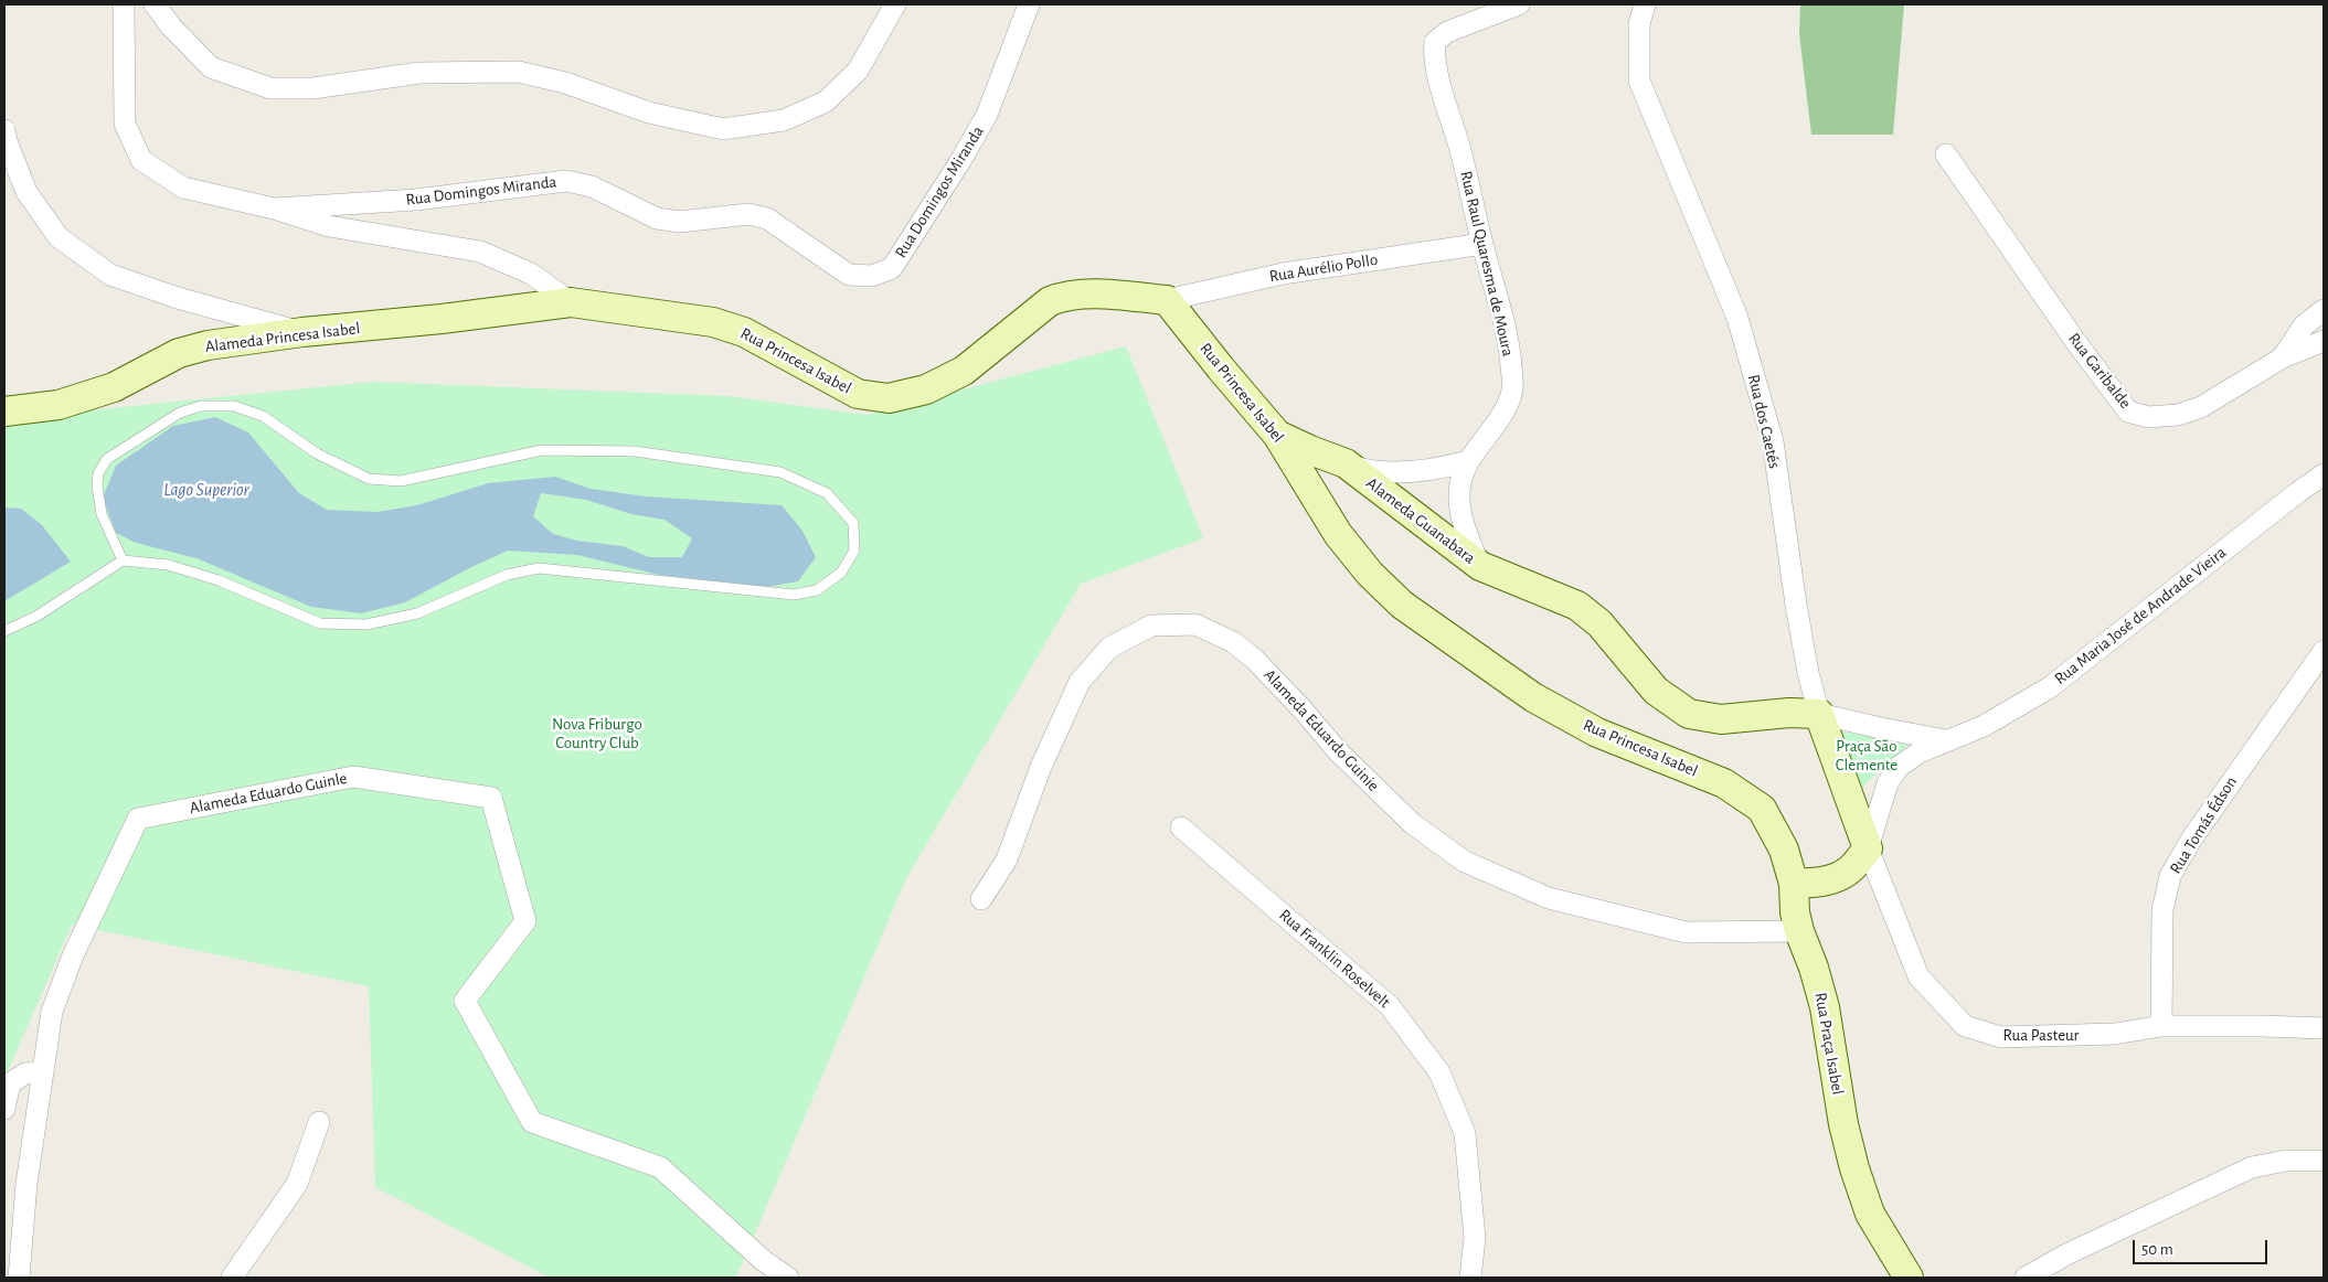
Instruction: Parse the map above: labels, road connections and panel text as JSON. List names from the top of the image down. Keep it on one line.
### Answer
{"streets":{"street":["Rua Domingos Miranda","Rua Raul Quaresma de Moura","Rua Aurélio Pollo","Alameda Princesa Isabel","Rua Princesa Isabel","Rua Garibalde","Rua dos Caetés","Alameda Guanabara","Rua Maria José de Andrade Vieira","Alameda Eduardo Guinie","Alameda Eduardo Guinle","Rua Tomás Édson","Rua Franklin Roselvelt","Rua Pasteur","Rua Praça Isabel"]},"crossings":[["Rua Raul Quaresma de Moura","Rua Aurélio Pollo"],["Rua Raul Quaresma de Moura","Alameda Guanabara"],["Rua Aurélio Pollo","Rua Princesa Isabel"],["Alameda Princesa Isabel","Rua Princesa Isabel"],["Rua Princesa Isabel","Alameda Guanabara"],["Rua Princesa Isabel","Rua Praça Isabel"],["Rua dos Caetés","Alameda Guanabara"],["Rua dos Caetés","Rua Maria José de Andrade Vieira"],["Rua dos Caetés","Rua Pasteur"],["Rua Maria José de Andrade Vieira","Rua Pasteur"],["Alameda Eduardo Guinie","Rua Praça Isabel"],["Rua Tomás Édson","Rua Pasteur"]],"water":["Lago Superior"],"parks":["Nova Friburgo Country Club","Praça São Clemente"],"scale_bar":"50 m"}
